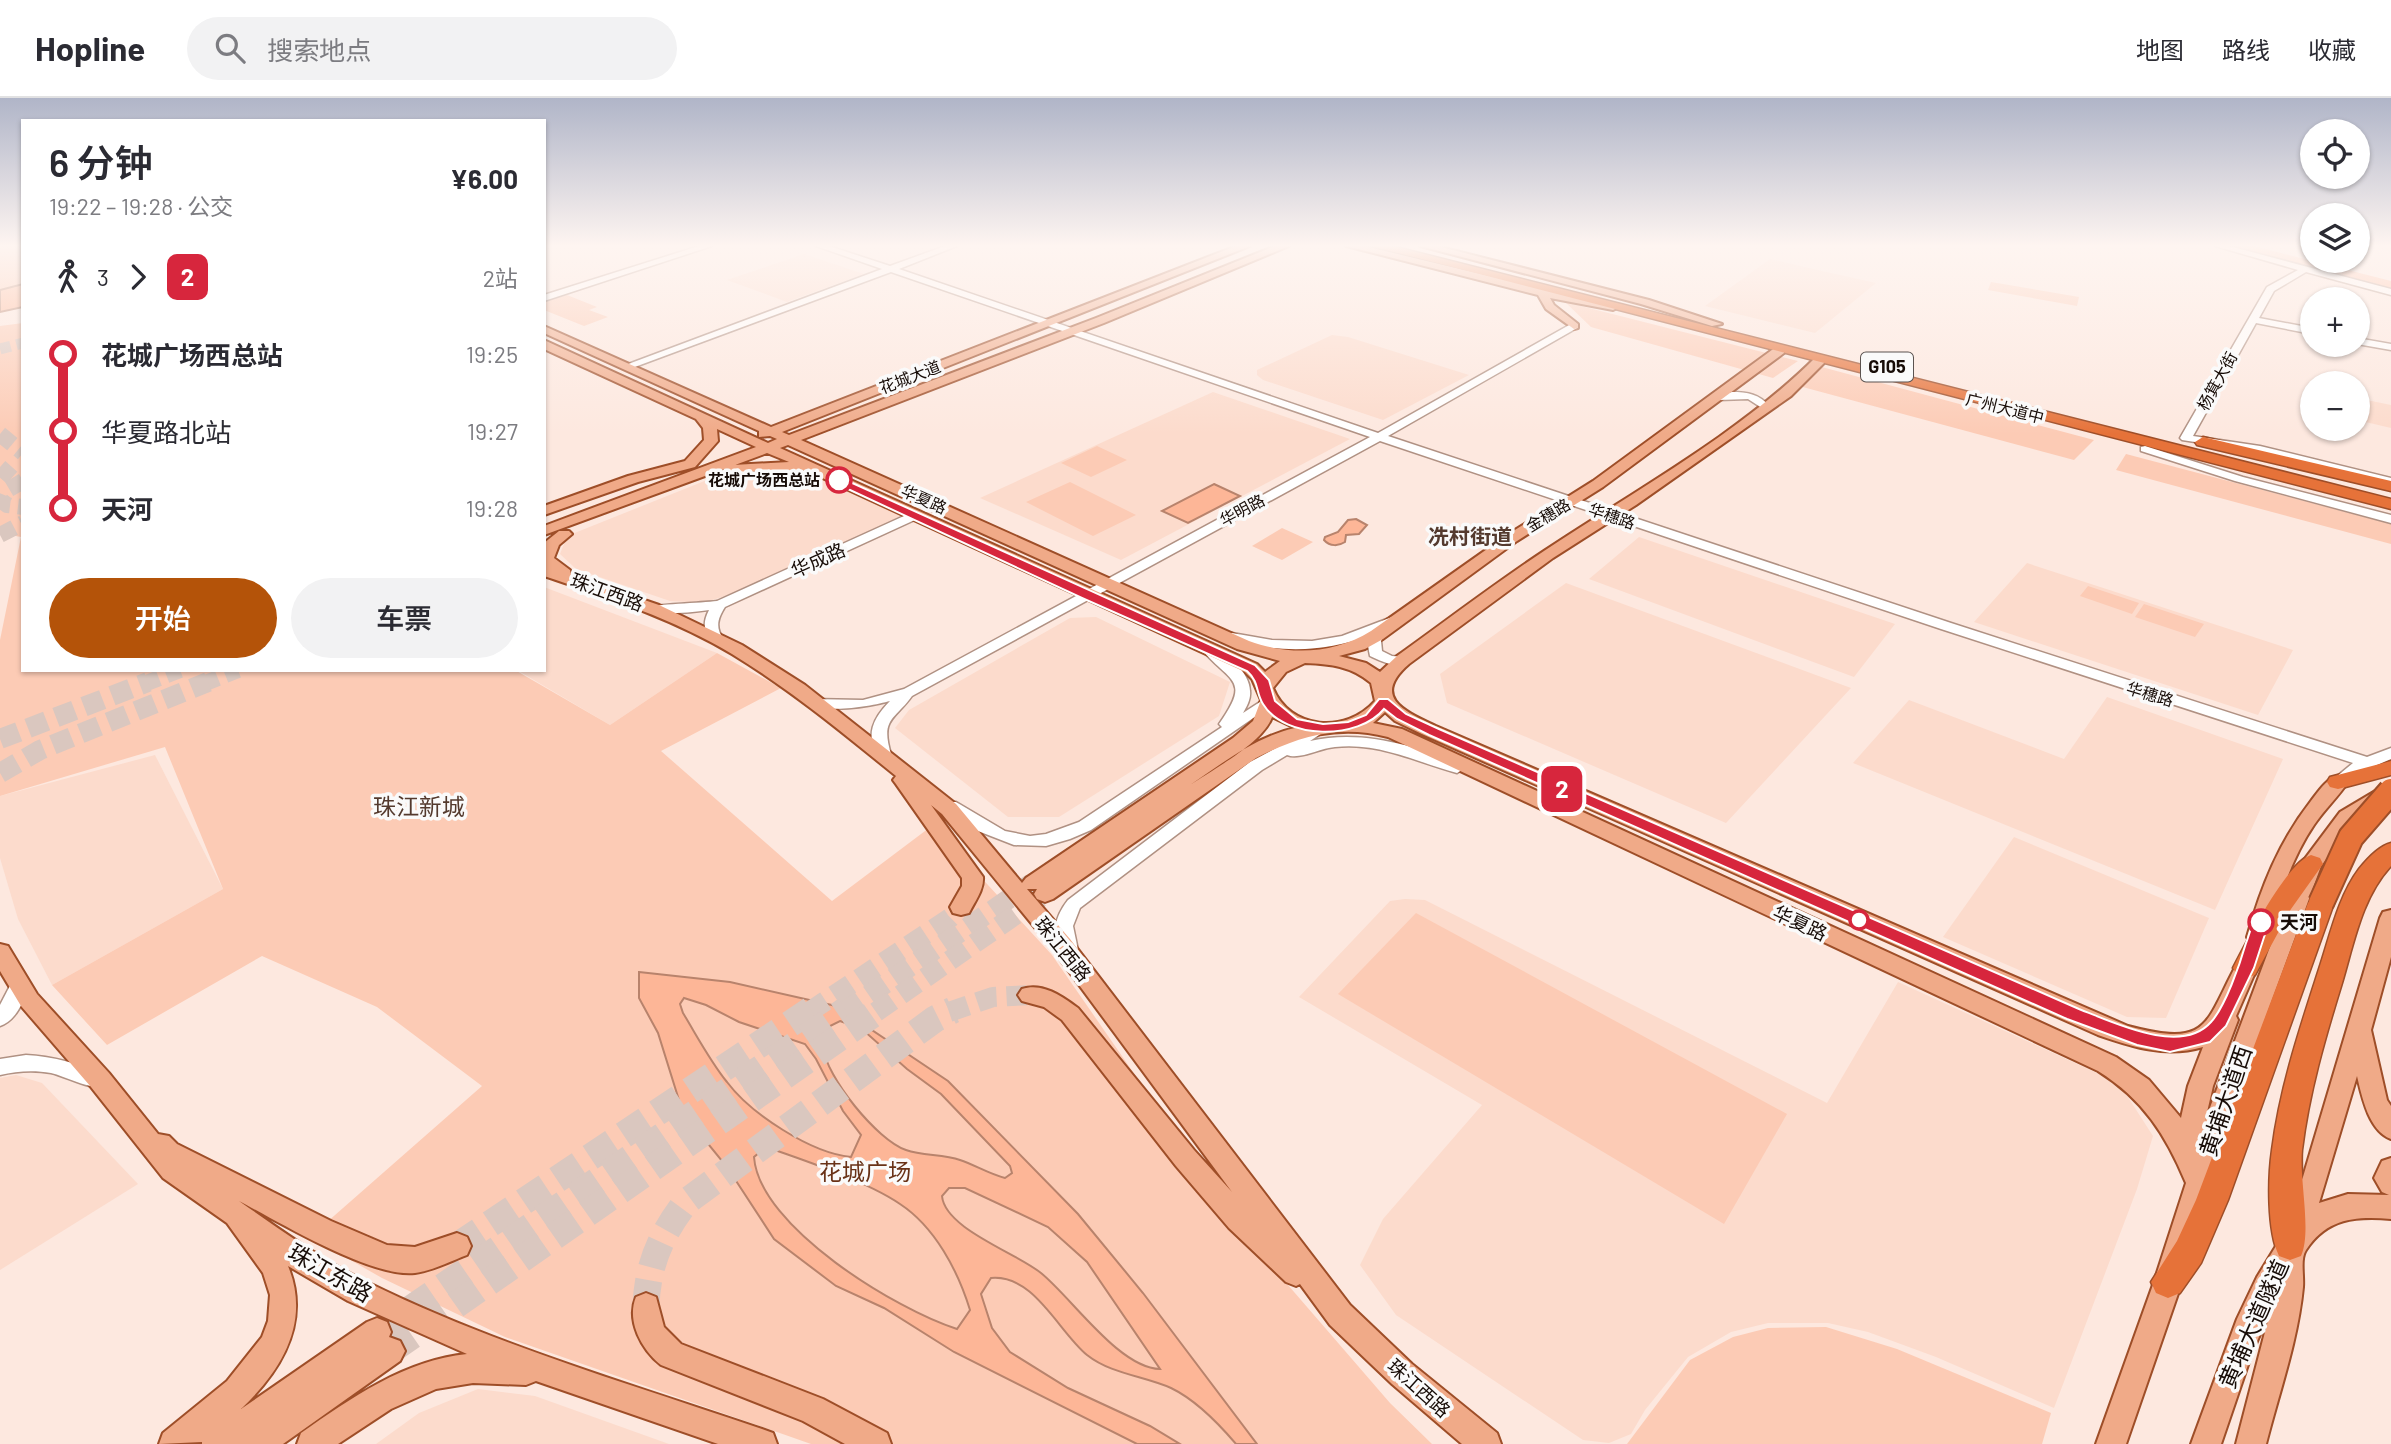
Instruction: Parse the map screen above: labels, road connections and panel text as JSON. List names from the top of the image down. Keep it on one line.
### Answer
{"streets":{"highway":["G105","广州大道中"],"main road":["花城大道","华夏路","金穗路","珠江西路","黄埔大道西","珠江东路","黄埔大道隧道"],"street":["杨箕大街","华明路","华穗路","华成路"]},"crossings":[["G105","广州大道中"],["花城大道","华夏路"],["花城大道","华穗路"],["广州大道中","金穗路"],["华夏路","华明路"],["华夏路","金穗路"],["华夏路","华成路"],["华夏路","黄埔大道西"],["华明路","华穗路"],["金穗路","华穗路"],["华成路","珠江西路"]],"districts":["冼村街道","珠江新城"],"parks":["花城广场"],"places":["花城广场西总站","天河"],"lines":["bus line 2"],"page":{"header":"Hopline","search":"搜索地点","nav":["地图","路线","收藏"],"on_map":"2","map_buttons":["+","−"],"heading":["6 分钟","19:22 – 19:28 · 公交","¥6.00"],"legs":["3","2","2站"],"list":[{"name":"花城广场西总站","value":"19:25"},{"name":"华夏路北站","value":"19:27"},{"name":"天河","value":"19:28"}],"buttons":["开始","车票"]}}
